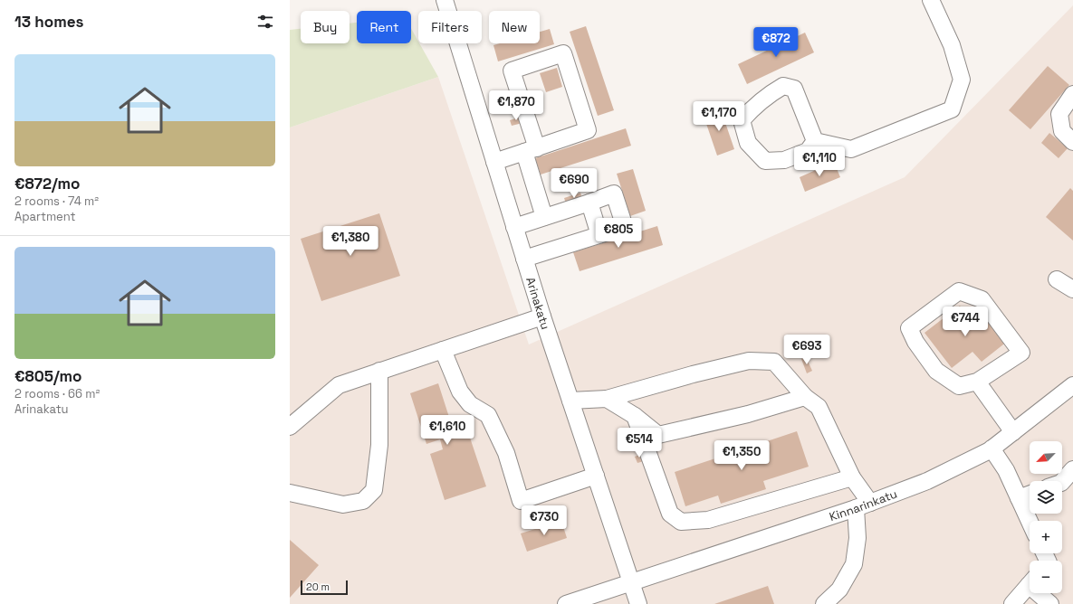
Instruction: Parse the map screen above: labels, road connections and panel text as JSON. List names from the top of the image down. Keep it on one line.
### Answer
{"streets":{"street":["Arinakatu","Kinnarinkatu"]},"crossings":[["Arinakatu","Kinnarinkatu"]],"scale_bar":"20 m","north":"bottom left","page":{"heading":"13 homes","chip":["Buy","Rent","Filters","New"],"price":["€872","€1,870","€1,170","€1,110","€690","€805","€1,380","€744","€693","€1,610","€514","€1,350","€730"],"list":[{"name":"€872/mo","note":"2 rooms · 74 m² · Apartment"},{"name":"€805/mo","note":"2 rooms · 66 m² · Arinakatu"}],"map_buttons":["+","−"],"scale":"20 m"}}
